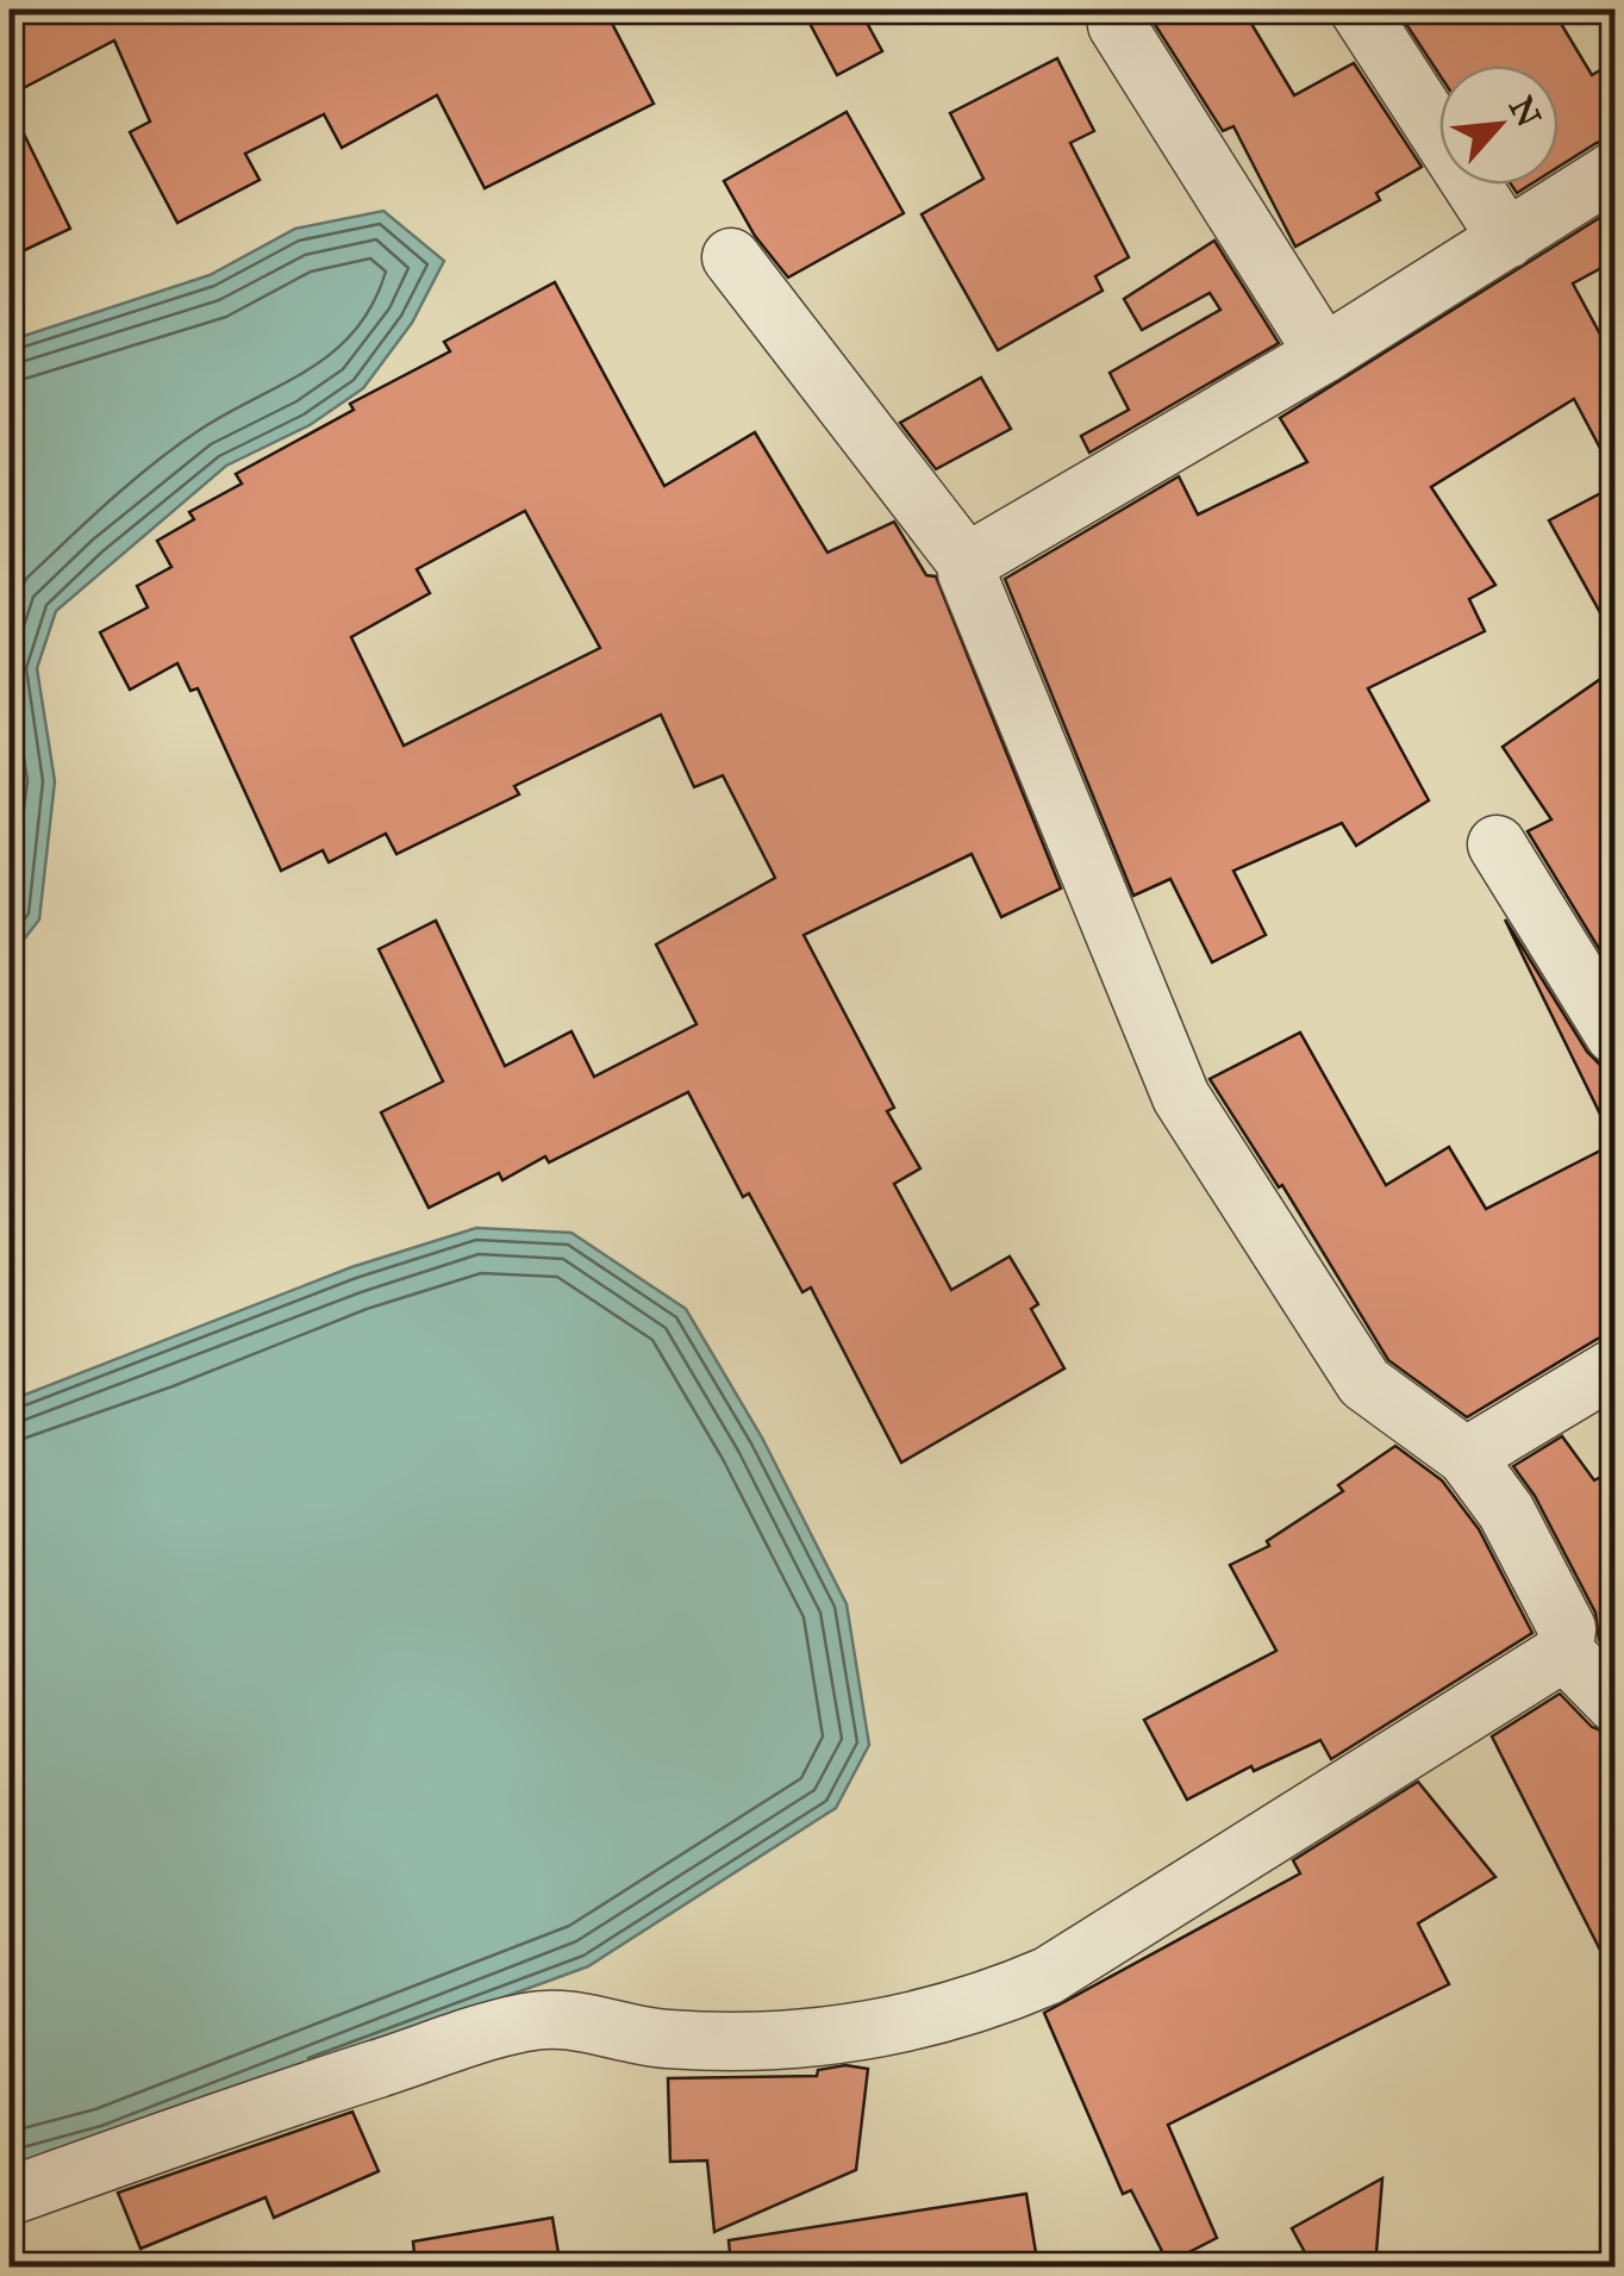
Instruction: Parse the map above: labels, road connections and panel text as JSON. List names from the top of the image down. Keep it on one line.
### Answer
{"north":"top right"}
